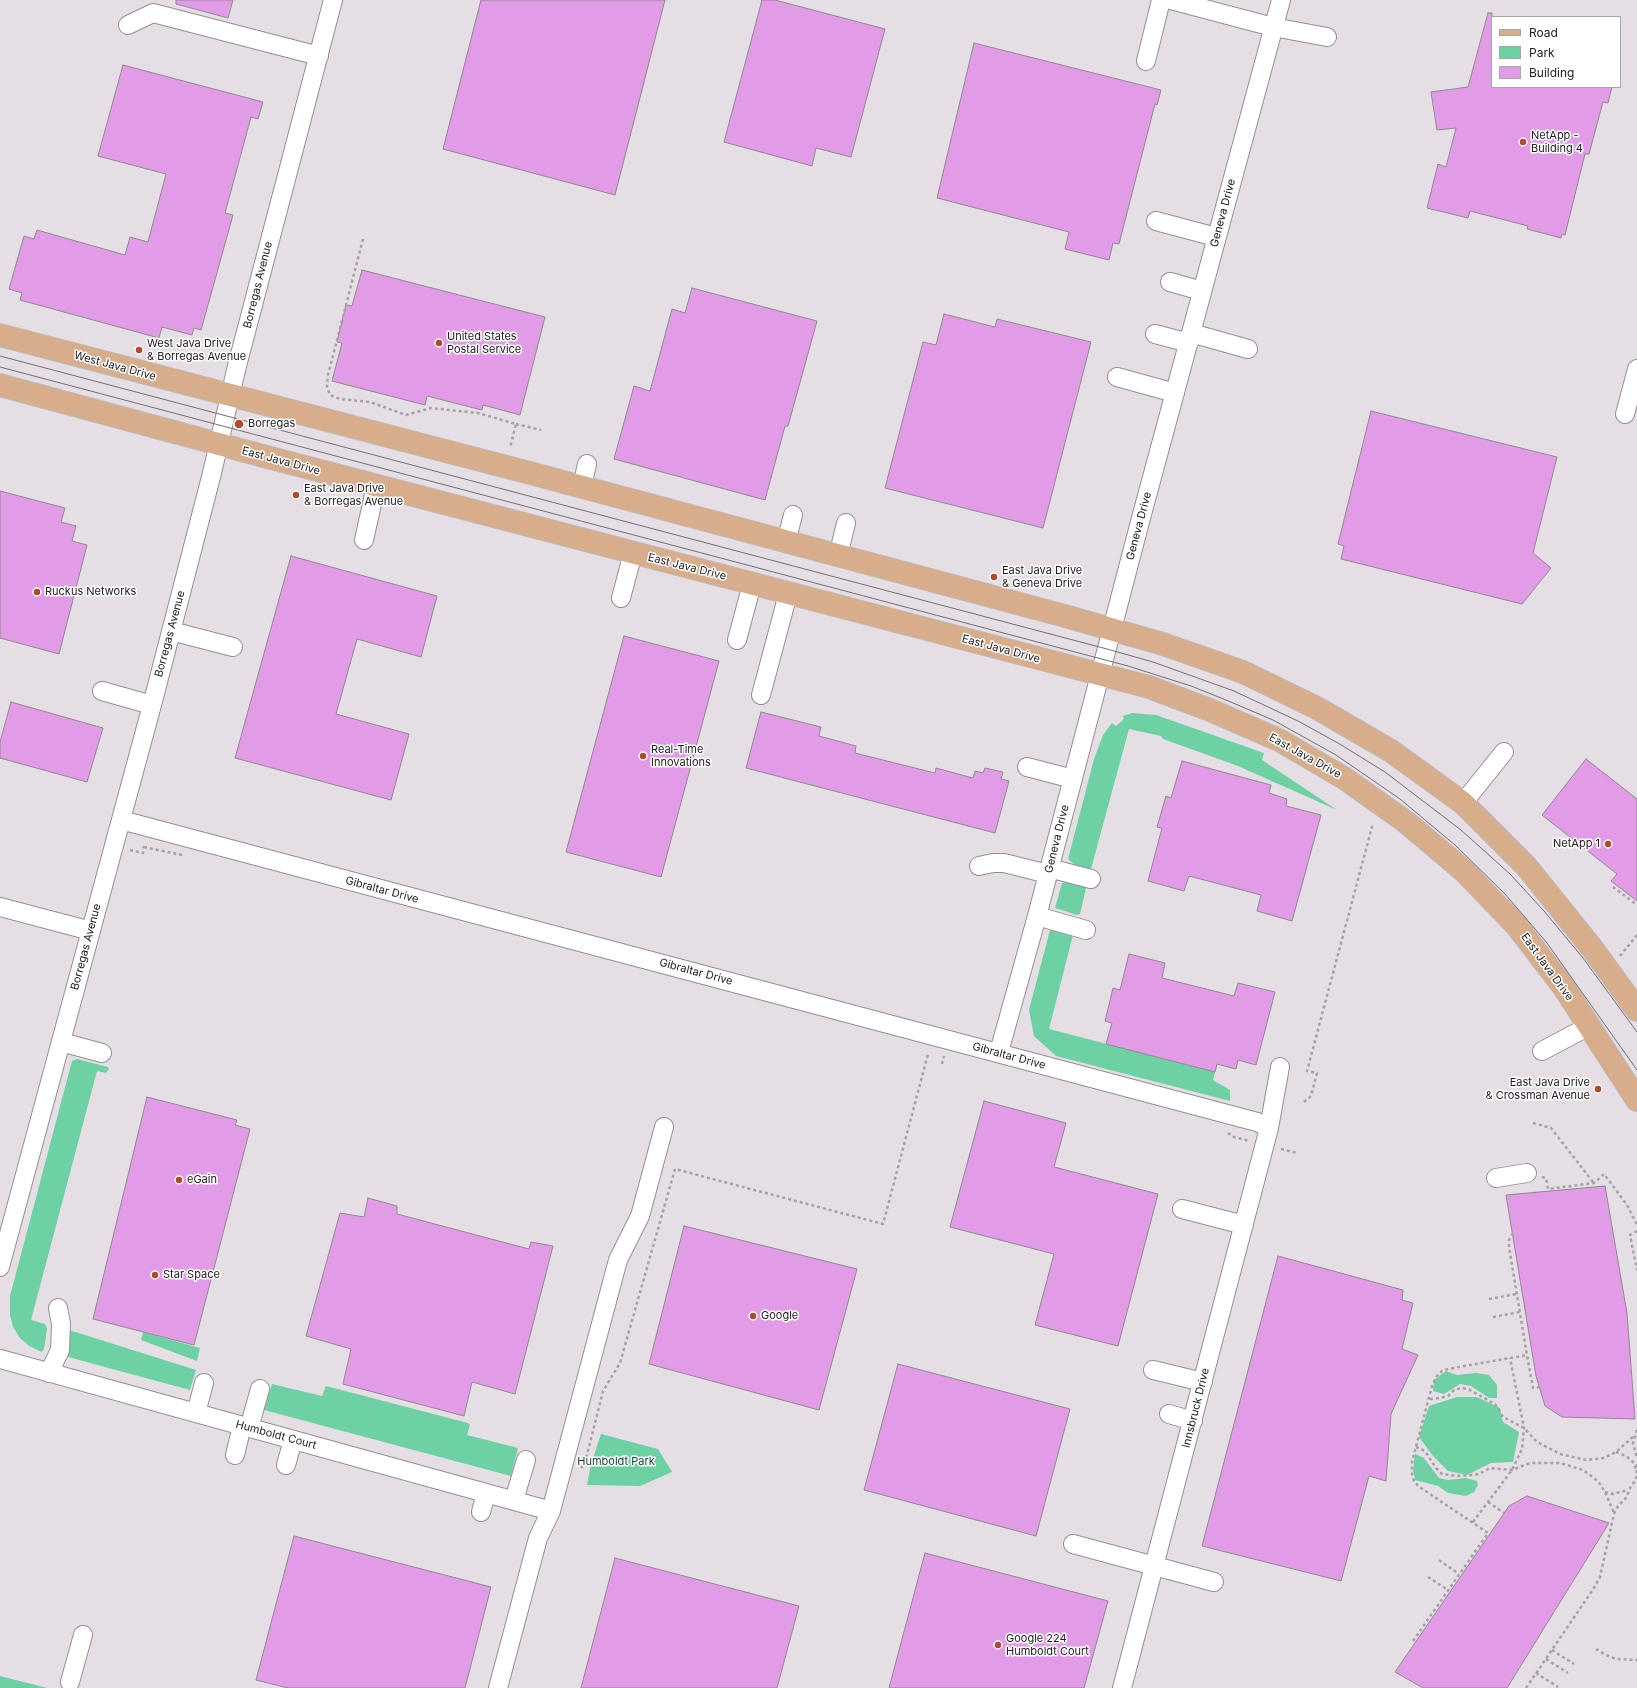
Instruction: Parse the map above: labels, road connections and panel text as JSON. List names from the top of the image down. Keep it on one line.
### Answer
{"streets":{"main road":["West Java Drive","East Java Drive"],"street":["Geneva Drive","Borregas Avenue","Gibraltar Drive","Innsbruck Drive","Humboldt Court"]},"crossings":[["Geneva Drive","East Java Drive"],["Geneva Drive","Gibraltar Drive"],["Borregas Avenue","West Java Drive"],["Borregas Avenue","East Java Drive"],["Borregas Avenue","Gibraltar Drive"],["Gibraltar Drive","Innsbruck Drive"]],"parks":["Humboldt Park"],"places":["NetApp - Building 4","United States Postal Service","West Java Drive & Borregas Avenue","Borregas","East Java Drive & Borregas Avenue","East Java Drive & Geneva Drive","Ruckus Networks","Real-Time Innovations","NetApp 1","East Java Drive & Crossman Avenue","eGain","Star Space","Google","Google 224 Humboldt Court"],"legend":["Road","Park","Building"]}
